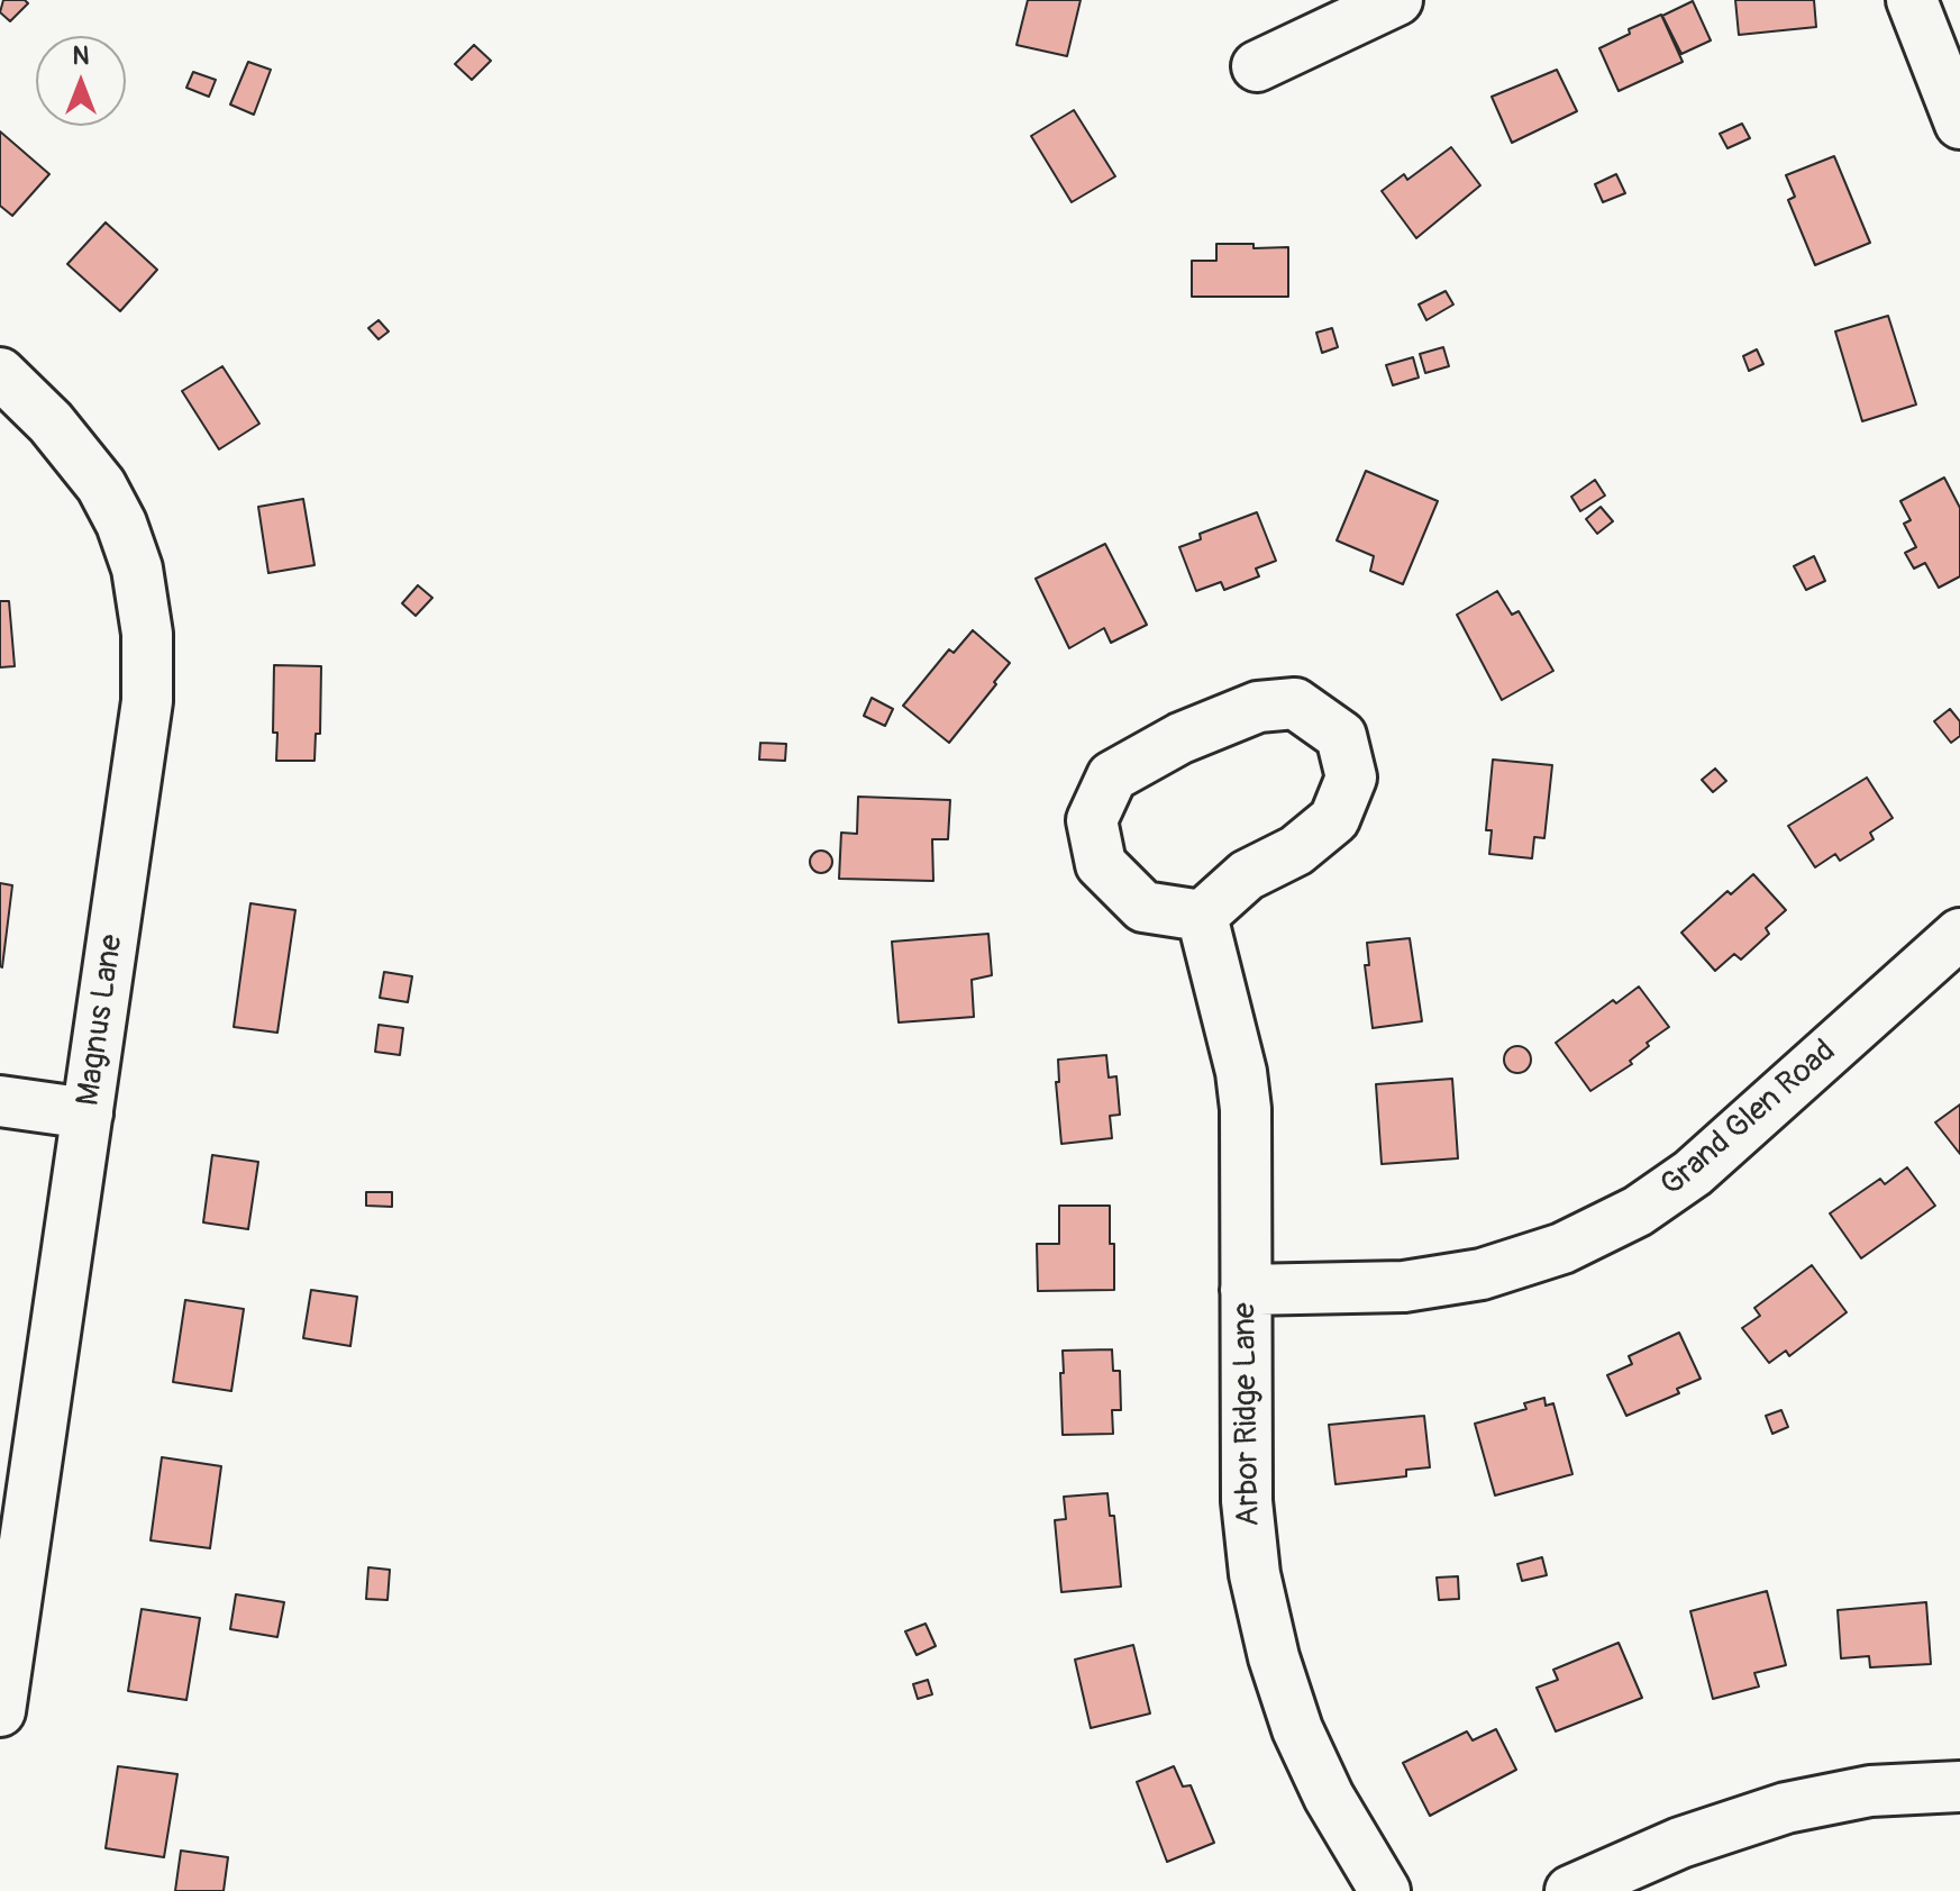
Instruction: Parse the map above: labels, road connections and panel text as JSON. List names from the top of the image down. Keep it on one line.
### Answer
{"streets":{"street":["Magnus Lane","Grand Glen Road","Arbor Ridge Lane"]},"crossings":[["Grand Glen Road","Arbor Ridge Lane"]],"north":"top"}
